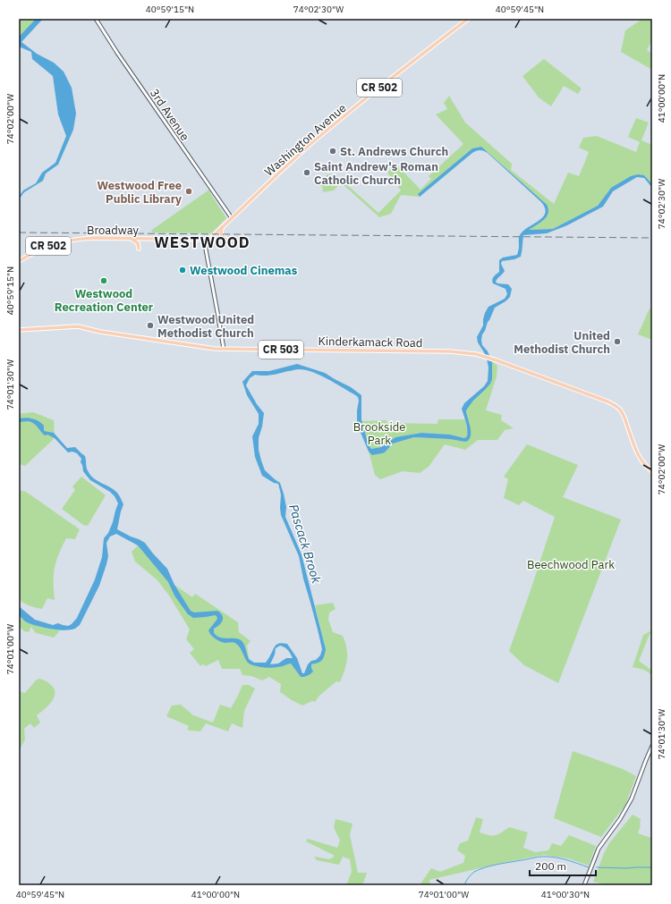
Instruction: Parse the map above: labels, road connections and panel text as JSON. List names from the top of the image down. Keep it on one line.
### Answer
{"streets":{"main road":["CR 502","3rd Avenue","Washington Avenue","Broadway","Kinderkamack Road","CR 503"]},"crossings":[["3rd Avenue","Washington Avenue"],["Washington Avenue","Broadway"]],"districts":["WESTWOOD"],"water":["Pascack Brook"],"parks":["Brookside Park","Beechwood Park"],"places":["St. Andrews Church","Saint Andrew's Roman Catholic Church","Westwood Free Public Library","Westwood Cinemas","Westwood Recreation Center","Westwood United Methodist Church","United Methodist Church"],"scale_bar":"200 m","coordinates":["40°59'15\"N","74°02'30\"W","40°59'45\"N","41°00'00\"N","74°02'00\"W","74°01'30\"W","74°01'00\"W","41°00'30\"N"]}
